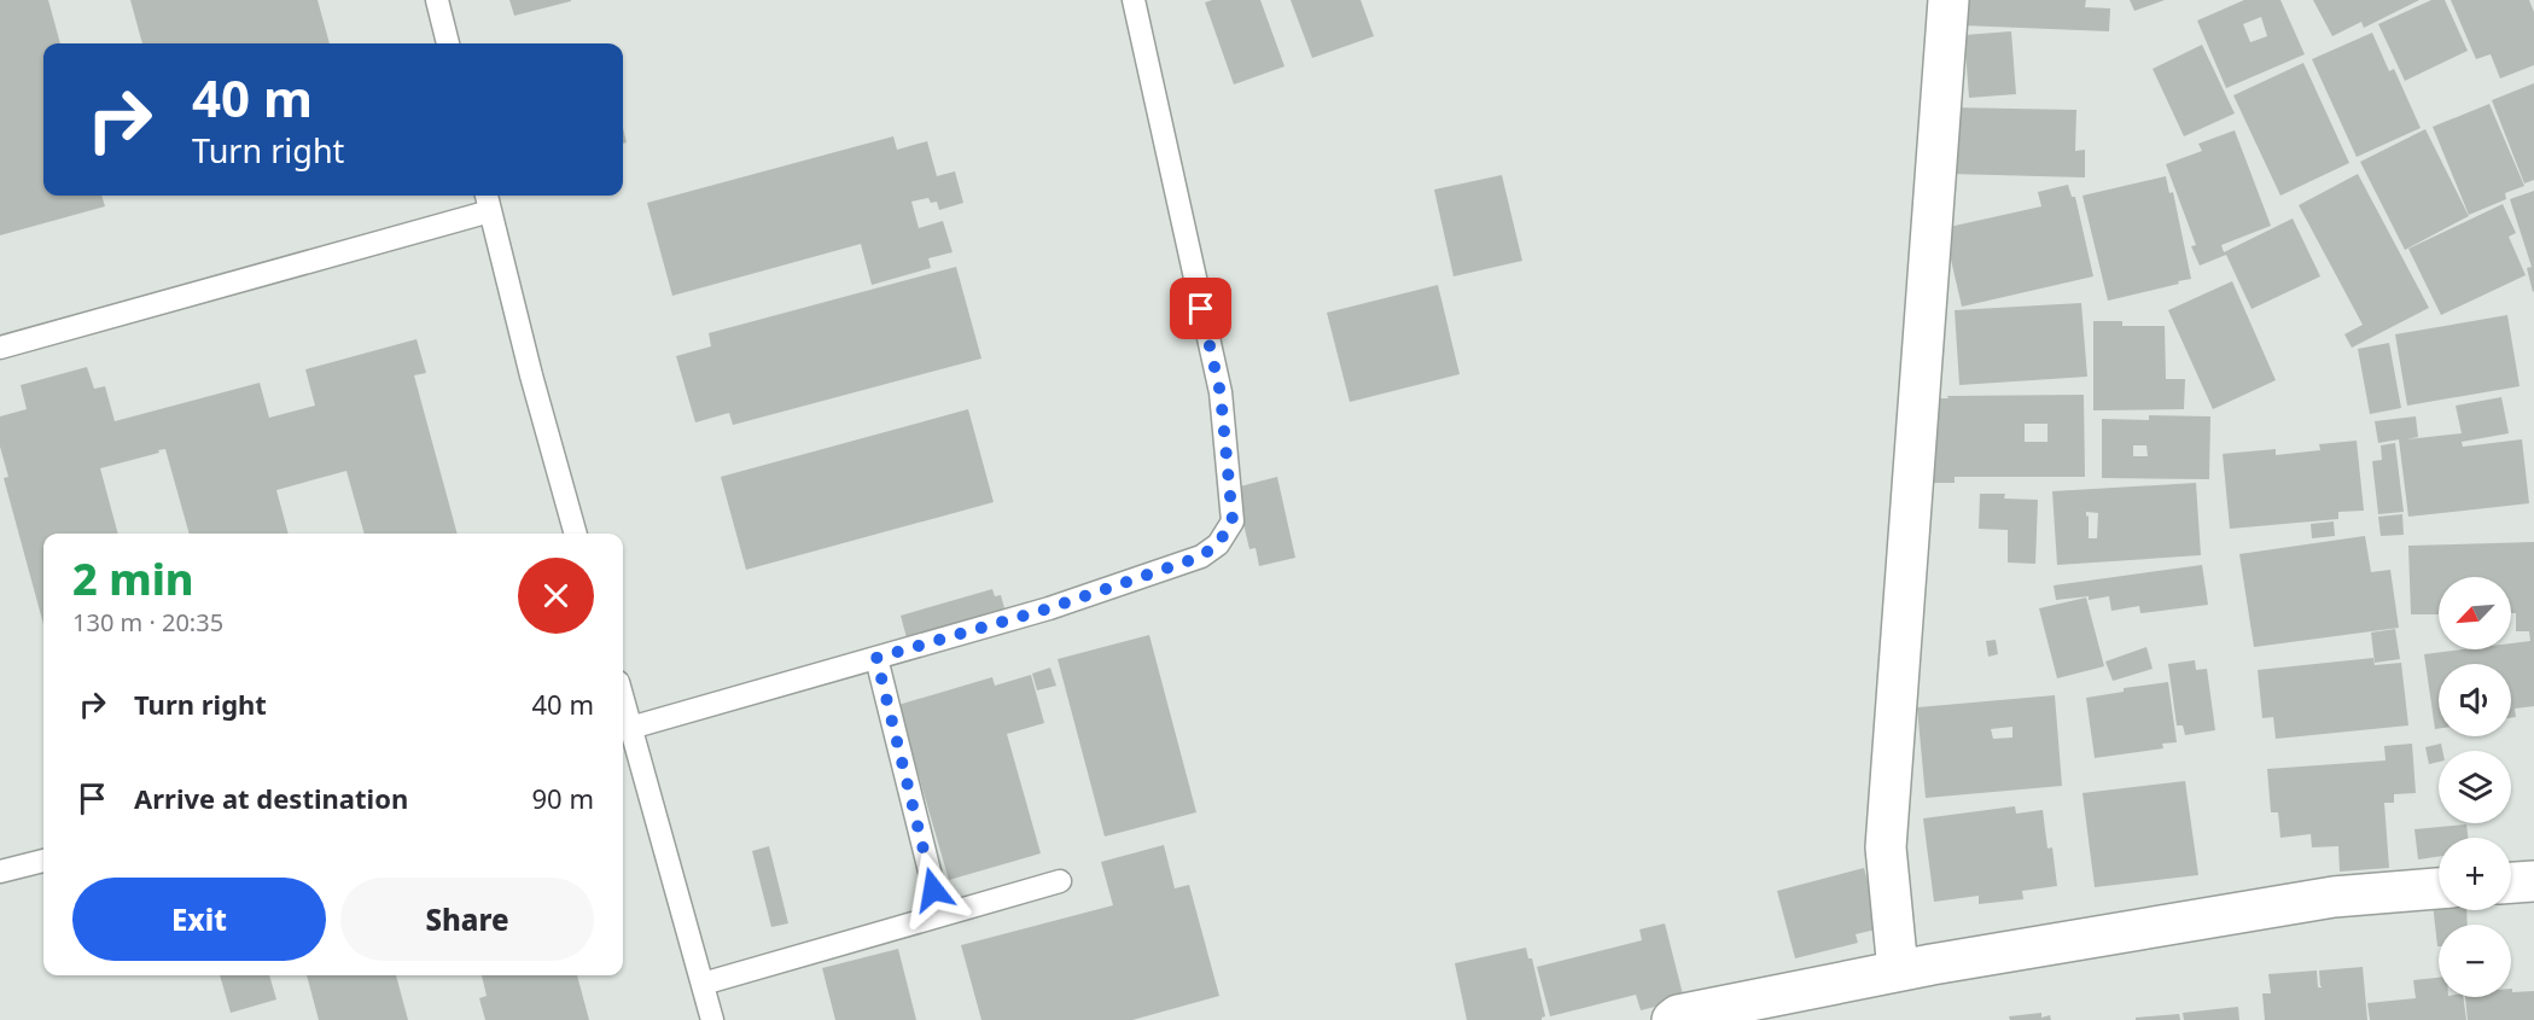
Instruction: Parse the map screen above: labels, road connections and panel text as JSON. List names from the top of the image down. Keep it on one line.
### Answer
{"north":"bottom left","page":{"turn":["40 m","Turn right"],"heading":["2 min","130 m · 20:35"],"map_buttons":["+","−"],"list":[{"name":"Turn right","value":"40 m"},{"name":"Arrive at destination","value":"90 m"}],"buttons":["Exit","Share"]}}
